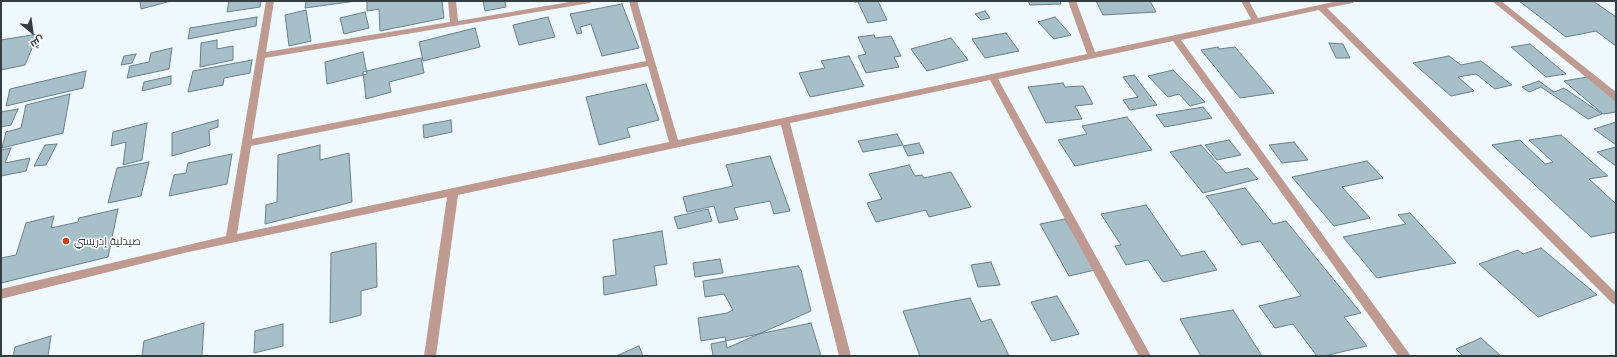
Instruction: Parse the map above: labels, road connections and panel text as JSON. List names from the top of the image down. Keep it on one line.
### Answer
{"places":["صيدلية إدريسي"],"north":"bottom right"}
